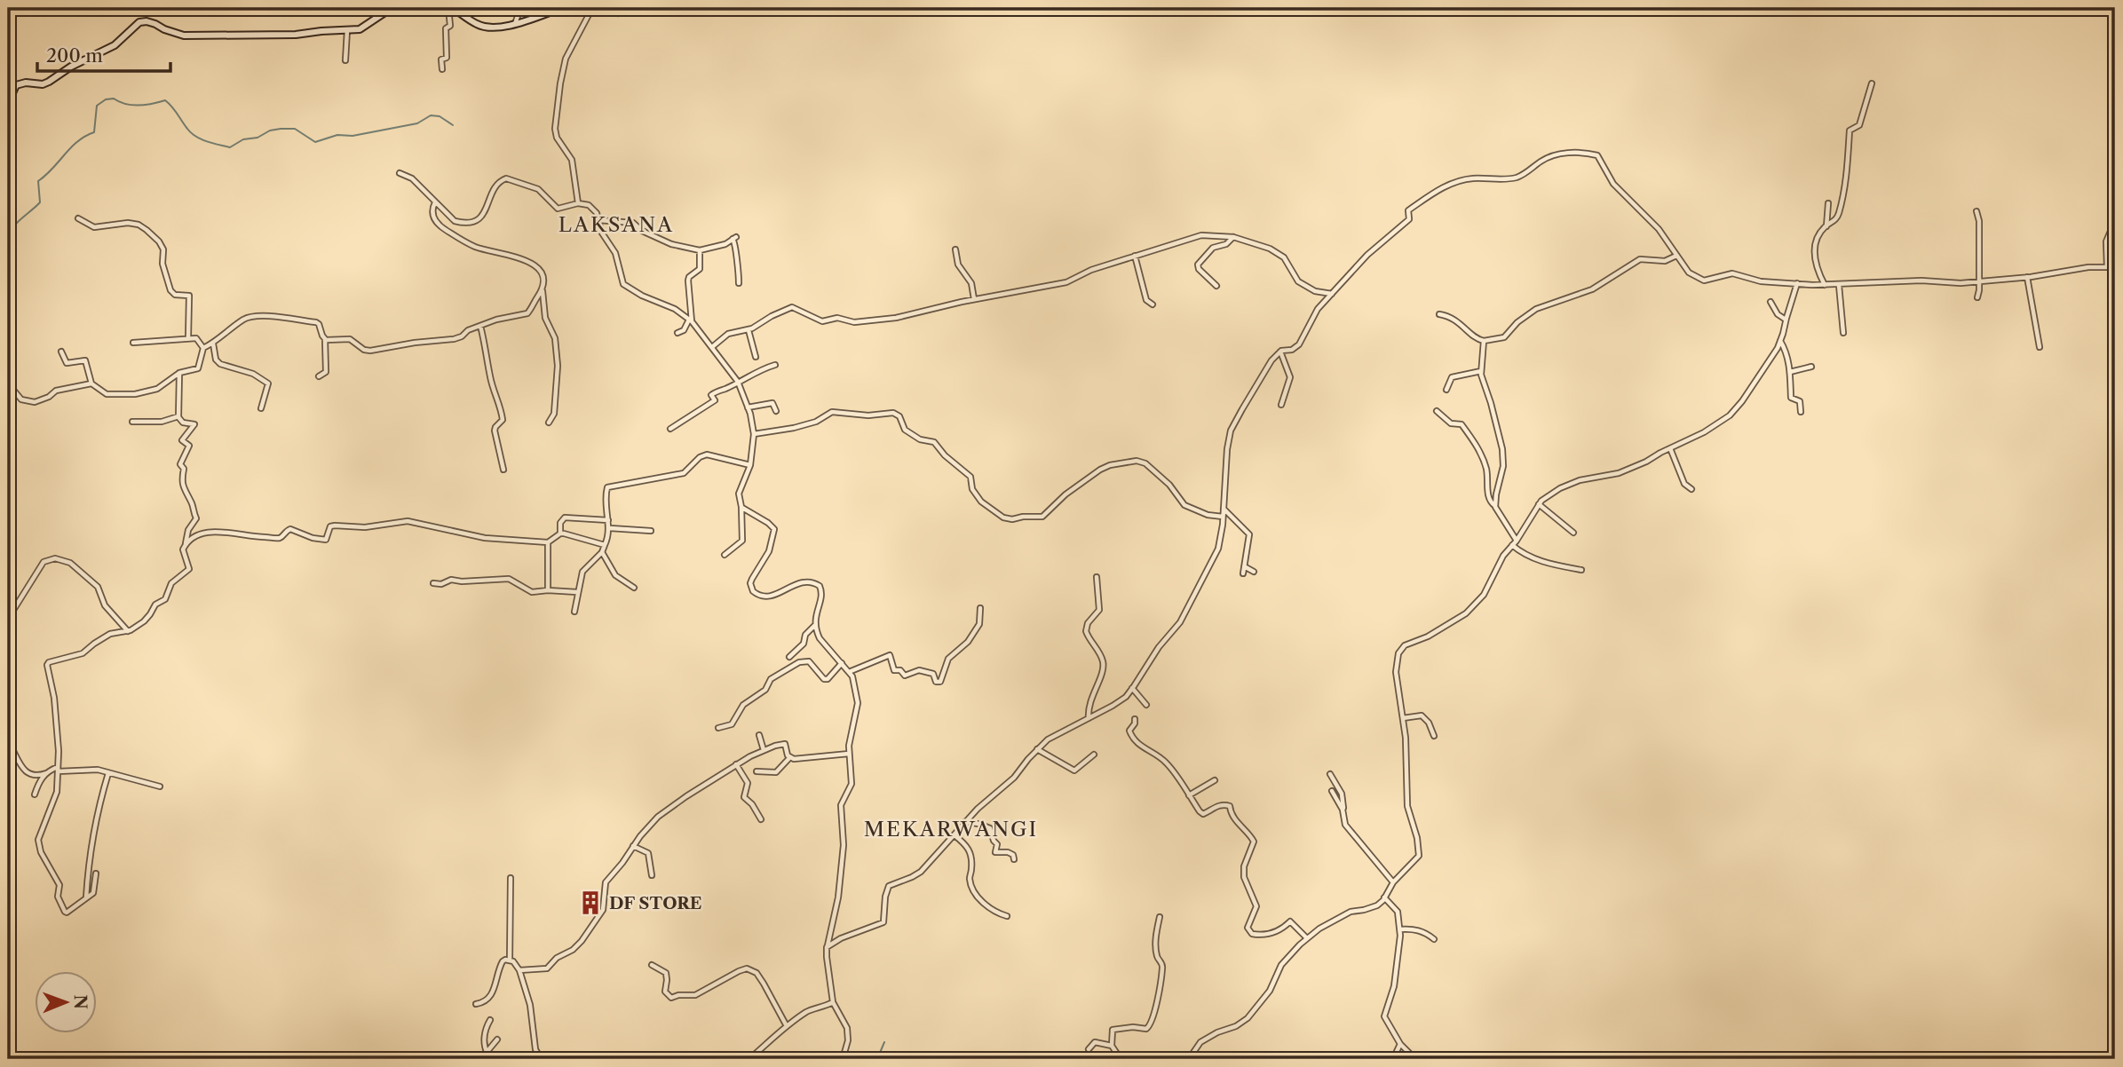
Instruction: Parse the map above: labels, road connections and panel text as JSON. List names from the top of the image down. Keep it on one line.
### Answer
{"districts":["LAKSANA","MEKARWANGI"],"places":{"building":["DF STORE"]},"scale_bar":"200 m","north":"right"}
